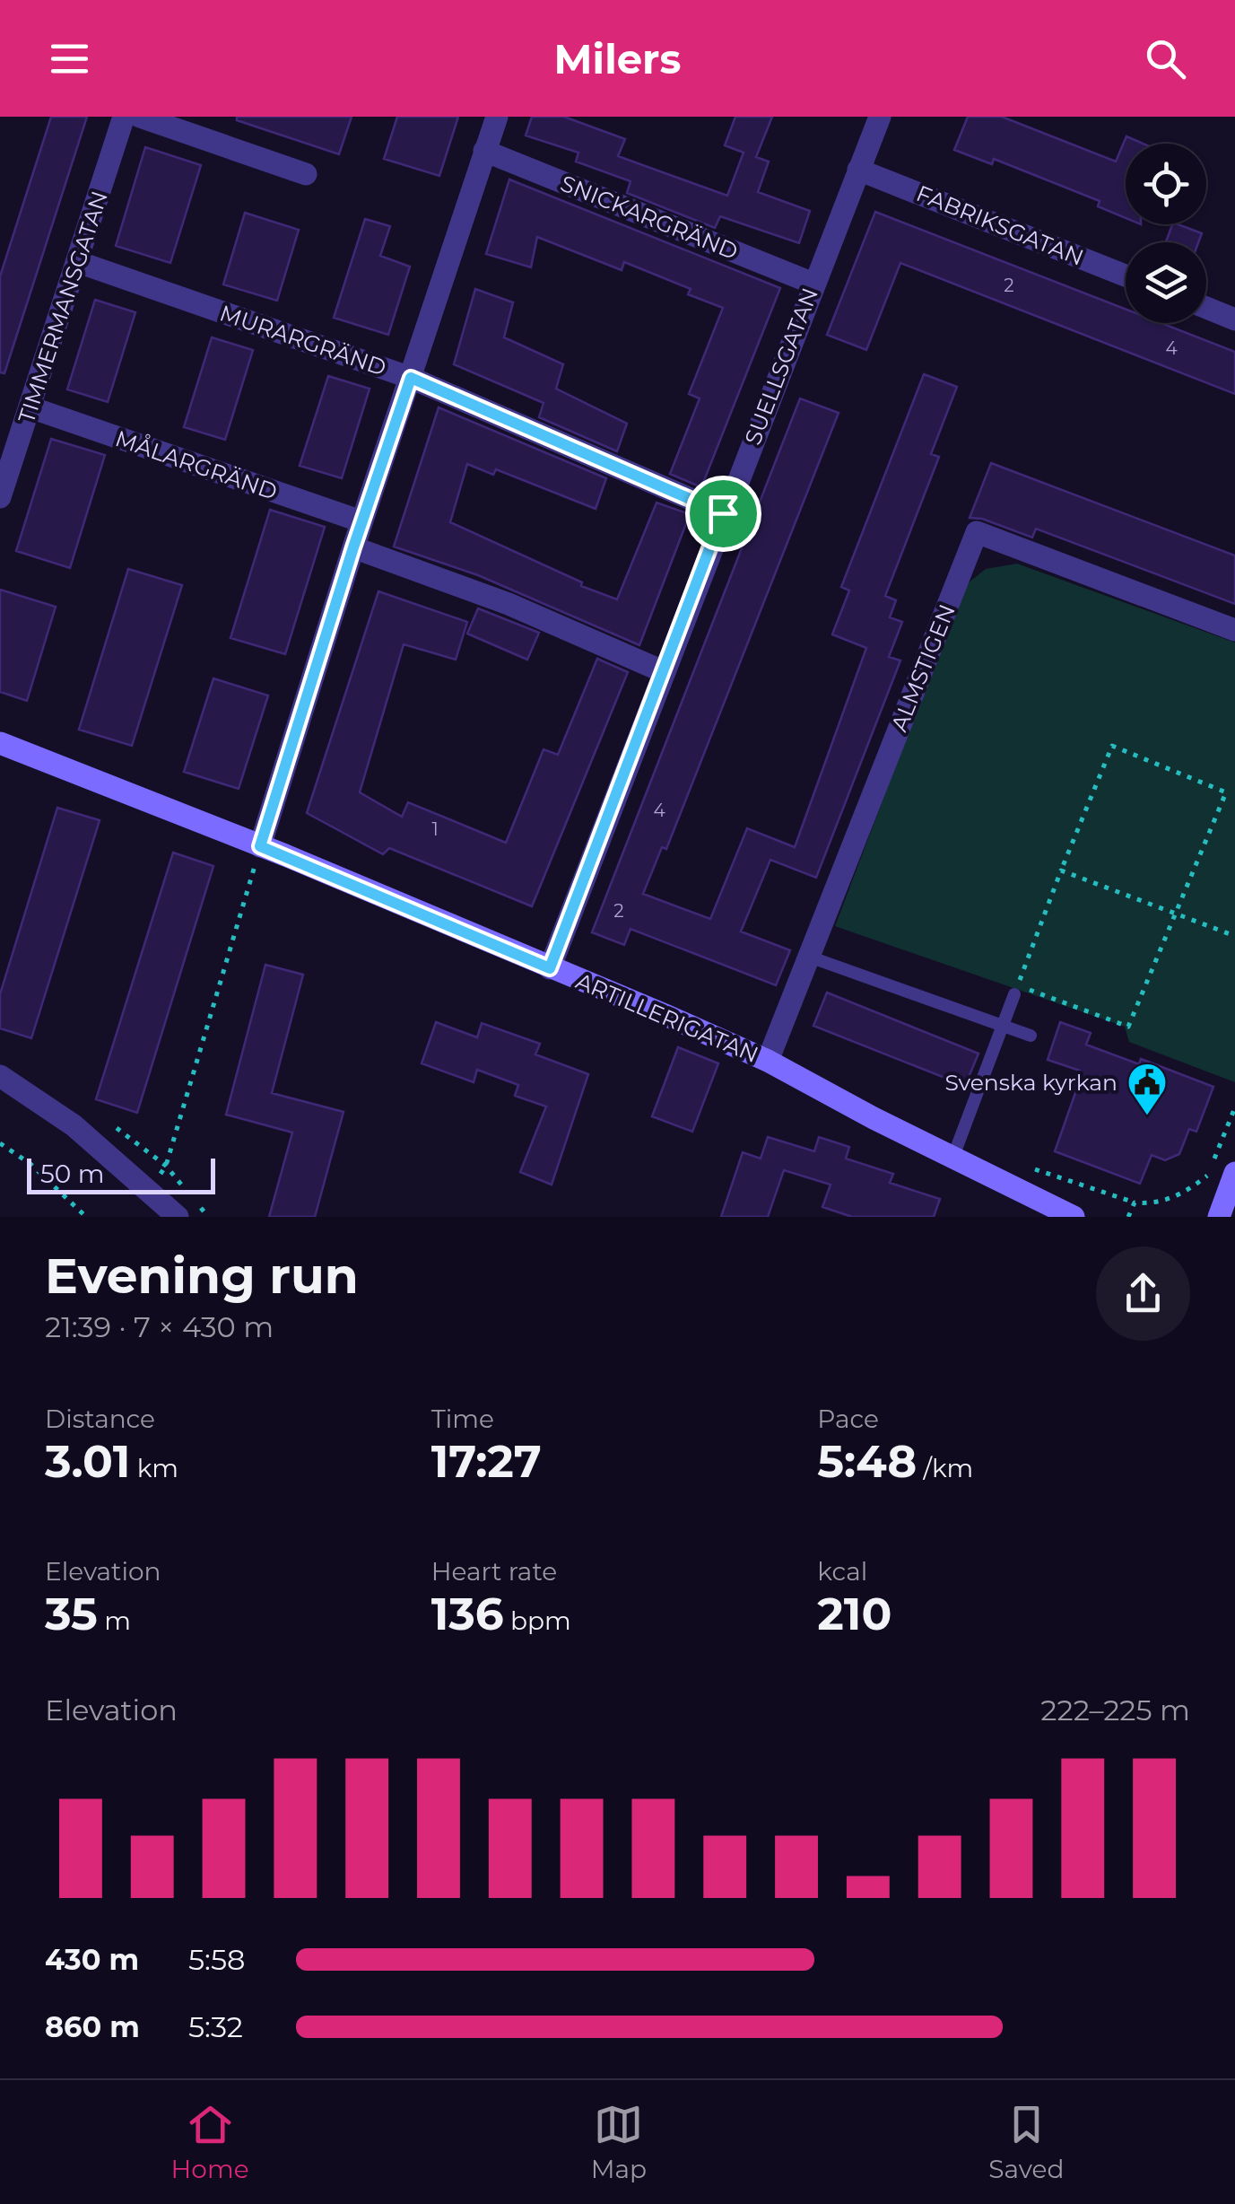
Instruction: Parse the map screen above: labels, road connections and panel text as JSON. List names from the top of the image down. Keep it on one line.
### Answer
{"streets":{"street":["SNICKARGRÄND","FABRIKSGATAN","TIMMERMANSGATAN","MURARGRÄND","SUELLSGATAN","MÅLARGRÄND","ALMSTIGEN","ARTILLERIGATAN"]},"crossings":[["SNICKARGRÄND","SUELLSGATAN"],["FABRIKSGATAN","SUELLSGATAN"],["TIMMERMANSGATAN","MURARGRÄND"],["TIMMERMANSGATAN","MÅLARGRÄND"],["MURARGRÄND","SUELLSGATAN"],["SUELLSGATAN","ARTILLERIGATAN"],["ALMSTIGEN","ARTILLERIGATAN"]],"places":{"public building":["Svenska kyrkan"]},"house_numbers":["2","4","4","1","2"],"scale_bar":"50 m","page":{"header":"Milers","scale":"50 m","heading":["Evening run","21:39 · 7 × 430 m"],"stats":[["Distance","3.01 km"],["Time","17:27"],["Pace","5:48 /km"],["Elevation","35 m"],["Heart rate","136 bpm"],["kcal","210"]],"chart":["Elevation","222–225 m"],"list":[{"name":"430 m","note":"5:58"},{"name":"860 m","note":"5:32"}],"tabs":["Home","Map","Saved"]}}
